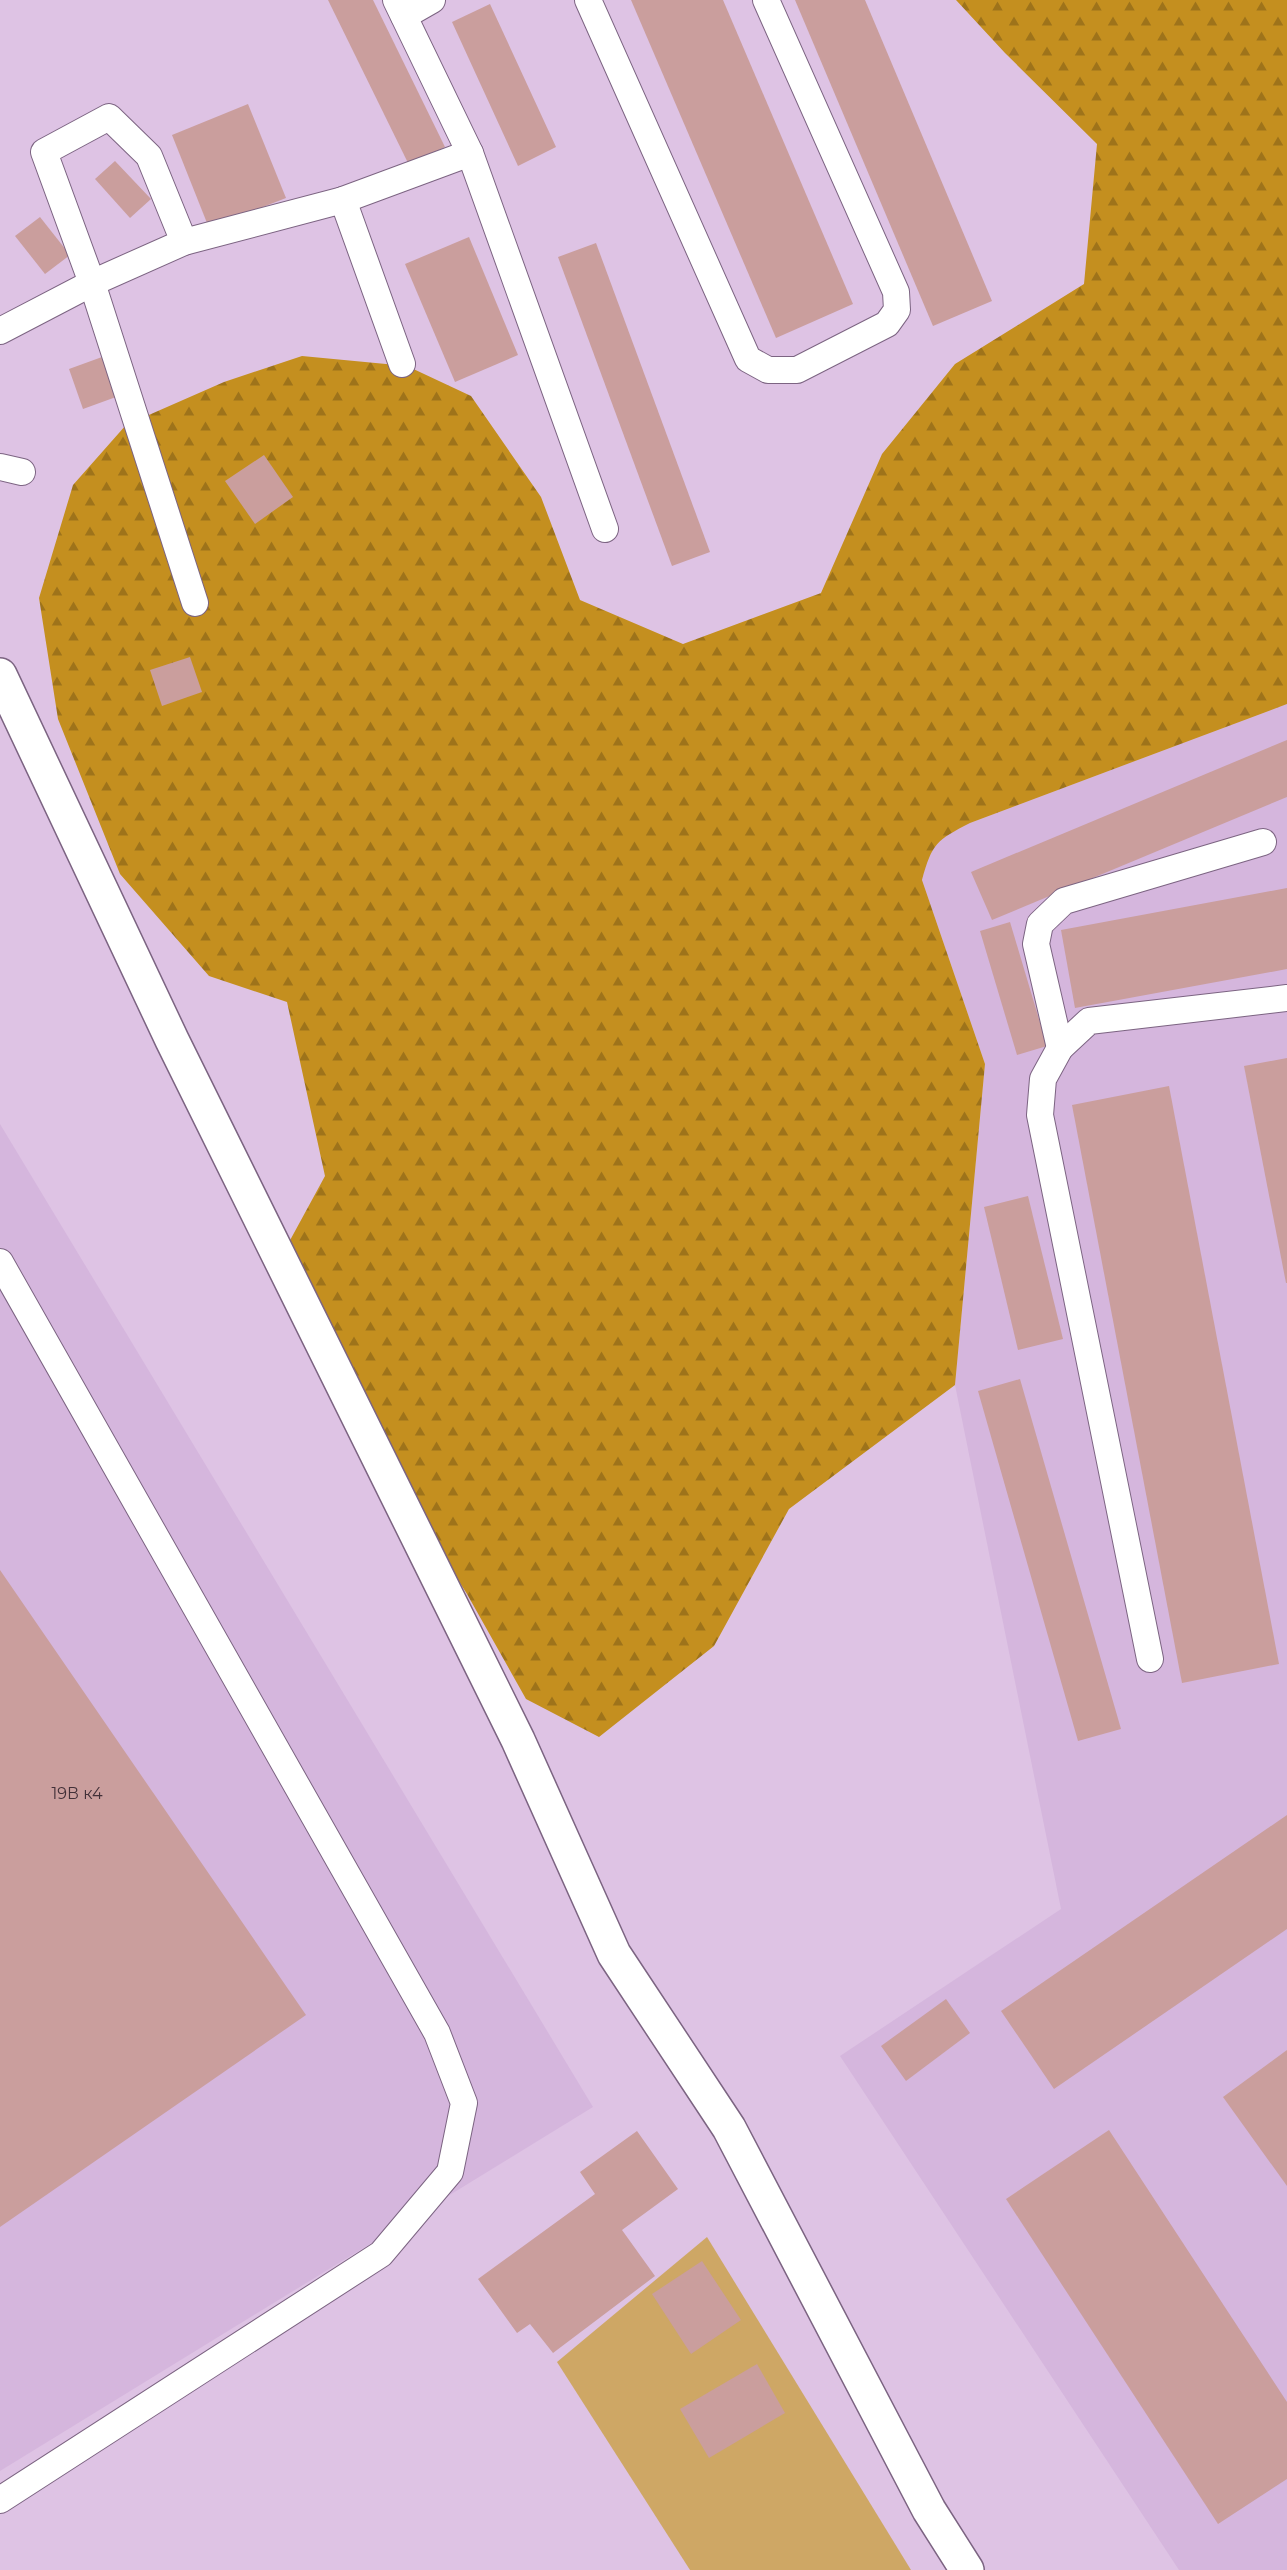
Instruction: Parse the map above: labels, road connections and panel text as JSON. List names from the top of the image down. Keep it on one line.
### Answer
{"house_numbers":["19В к4"]}
